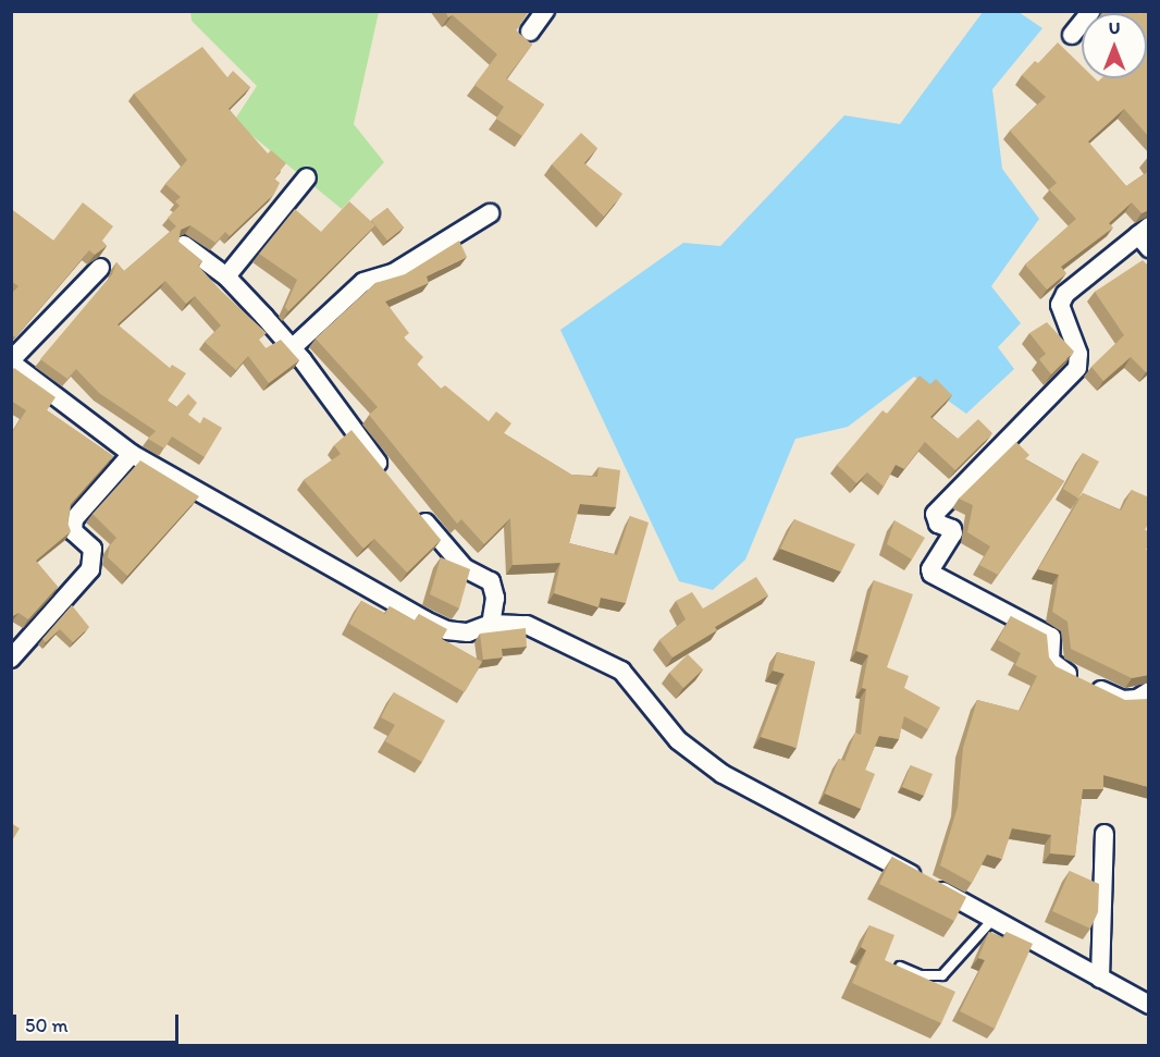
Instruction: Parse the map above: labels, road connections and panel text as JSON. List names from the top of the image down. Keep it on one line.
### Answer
{"scale_bar":"50 m","north":"top"}
